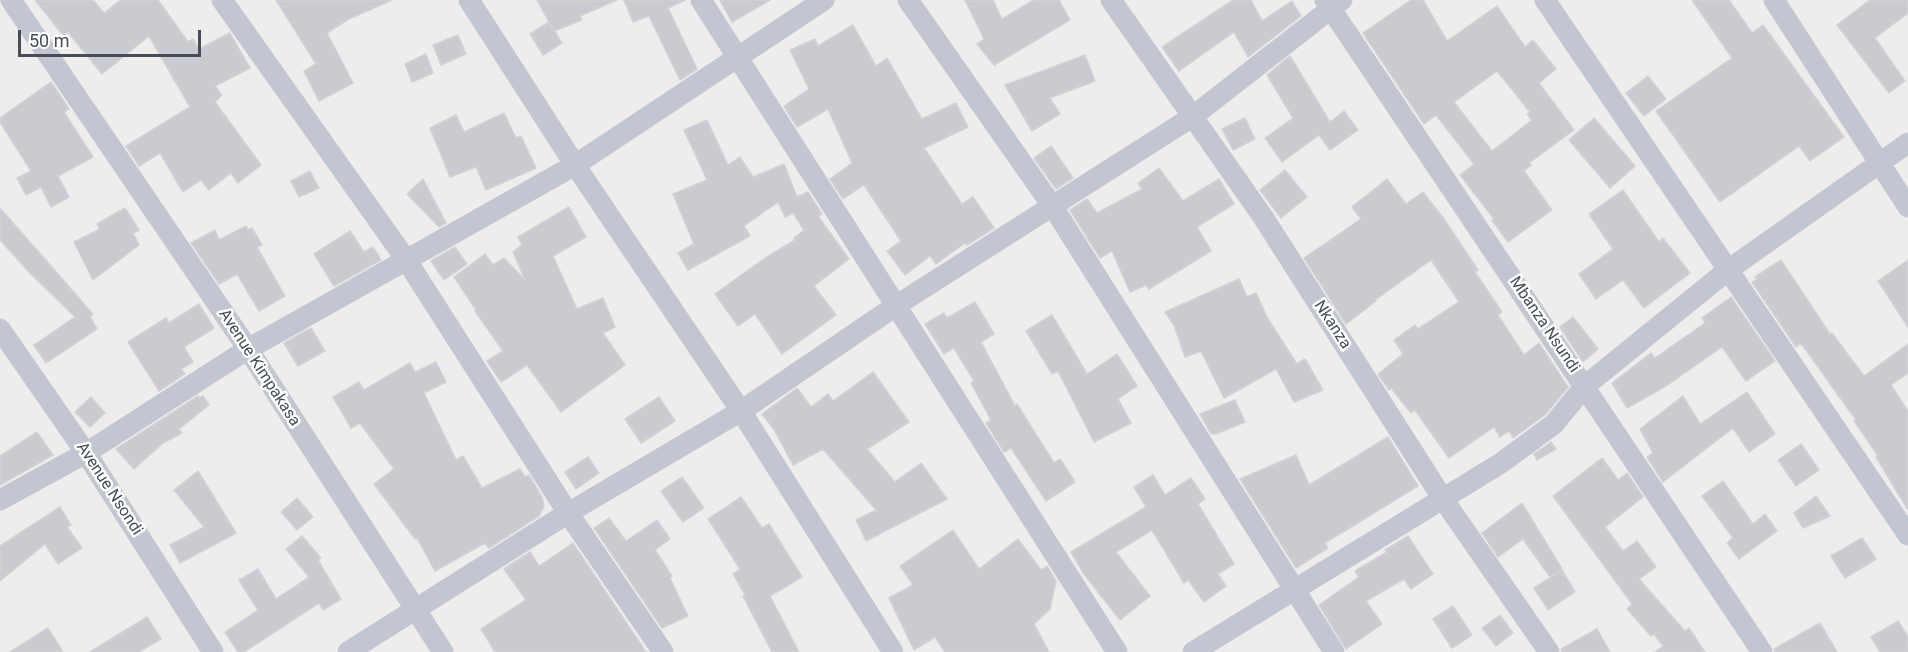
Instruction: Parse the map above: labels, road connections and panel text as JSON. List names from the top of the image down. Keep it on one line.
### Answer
{"streets":{"street":["Nkanza","Mbanza Nsundi","Avenue Kimpakasa","Avenue Nsondi"]},"scale_bar":"50 m"}
